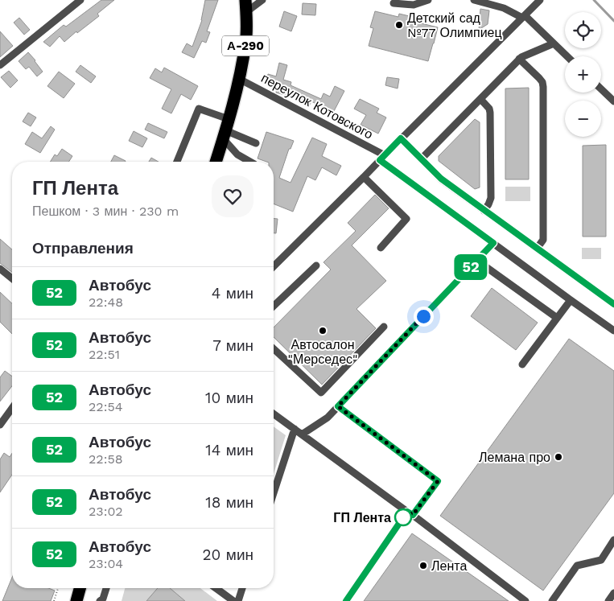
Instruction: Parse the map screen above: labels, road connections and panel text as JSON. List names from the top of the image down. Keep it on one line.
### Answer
{"streets":{"highway":["А-290"],"street":["переулок Котовского"]},"crossings":[["А-290","переулок Котовского"]],"places":["Детский сад №77 Олимпиец","Автосалон \"Мерседес\"","Лемана про","ГП Лента","Лента"],"lines":["bus line 52"],"page":{"on_map":"52","map_buttons":["+","−"],"heading":[["ГП Лента","Пешком · 3 мин · 230 m"],"Отправления"],"list":[{"mark":"52","name":"Автобус","note":"22:48","value":"4 мин"},{"mark":"52","name":"Автобус","note":"22:51","value":"7 мин"},{"mark":"52","name":"Автобус","note":"22:54","value":"10 мин"},{"mark":"52","name":"Автобус","note":"22:58","value":"14 мин"},{"mark":"52","name":"Автобус","note":"23:02","value":"18 мин"},{"mark":"52","name":"Автобус","note":"23:04","value":"20 мин"}]}}
